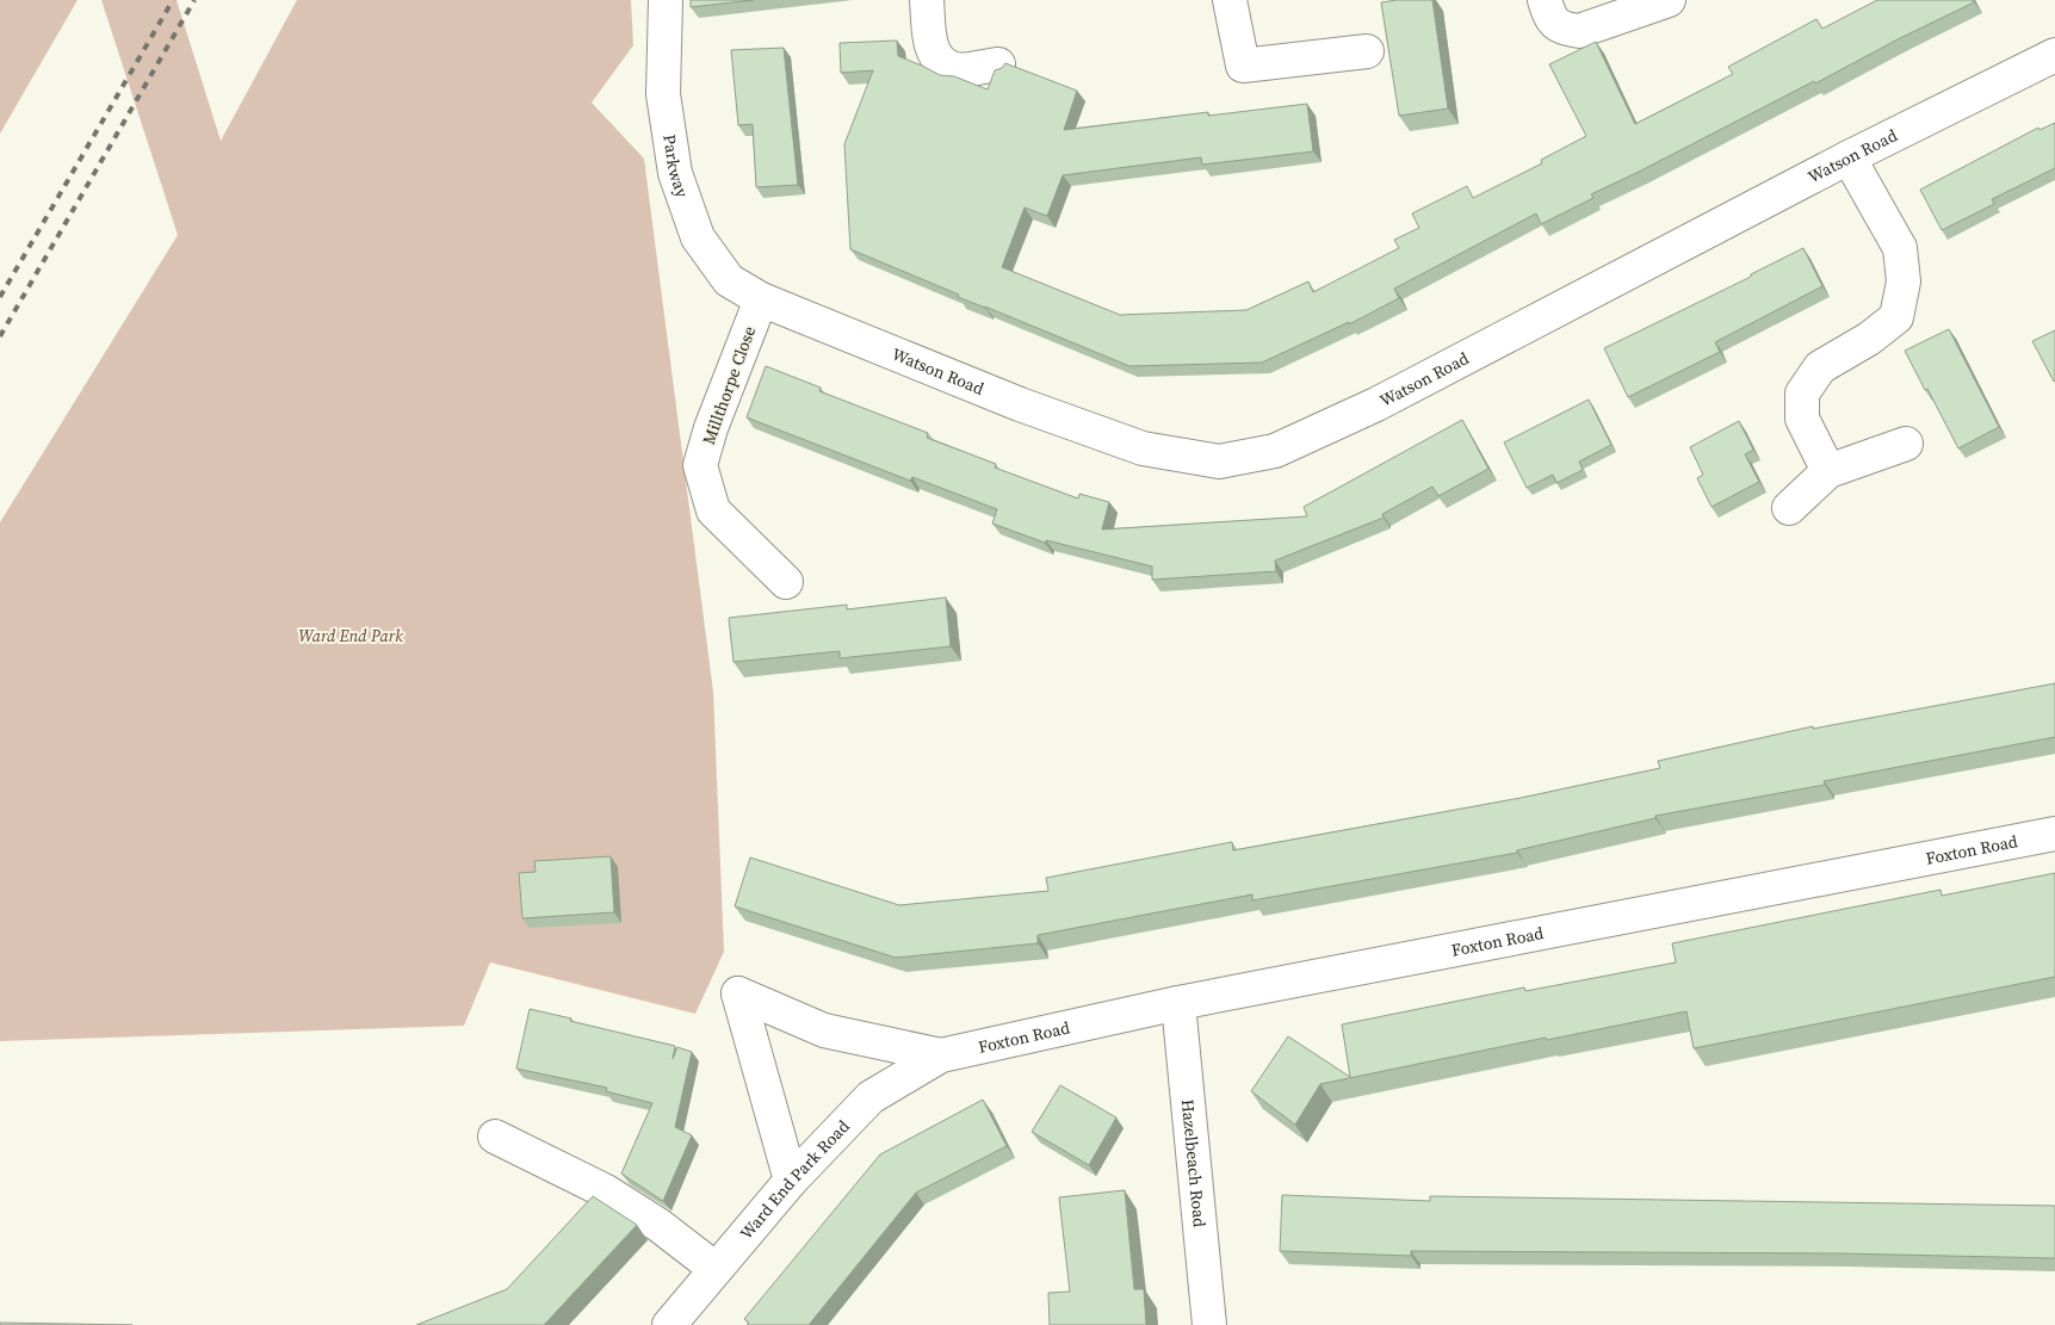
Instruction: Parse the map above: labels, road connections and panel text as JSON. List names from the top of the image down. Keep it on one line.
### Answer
{"streets":{"street":["Watson Road","Parkway","Millthorpe Close","Foxton Road","Hazelbeach Road","Ward End Park Road"]},"crossings":[["Watson Road","Parkway"],["Watson Road","Millthorpe Close"],["Parkway","Millthorpe Close"],["Foxton Road","Hazelbeach Road"],["Foxton Road","Ward End Park Road"]],"parks":["Ward End Park"]}
